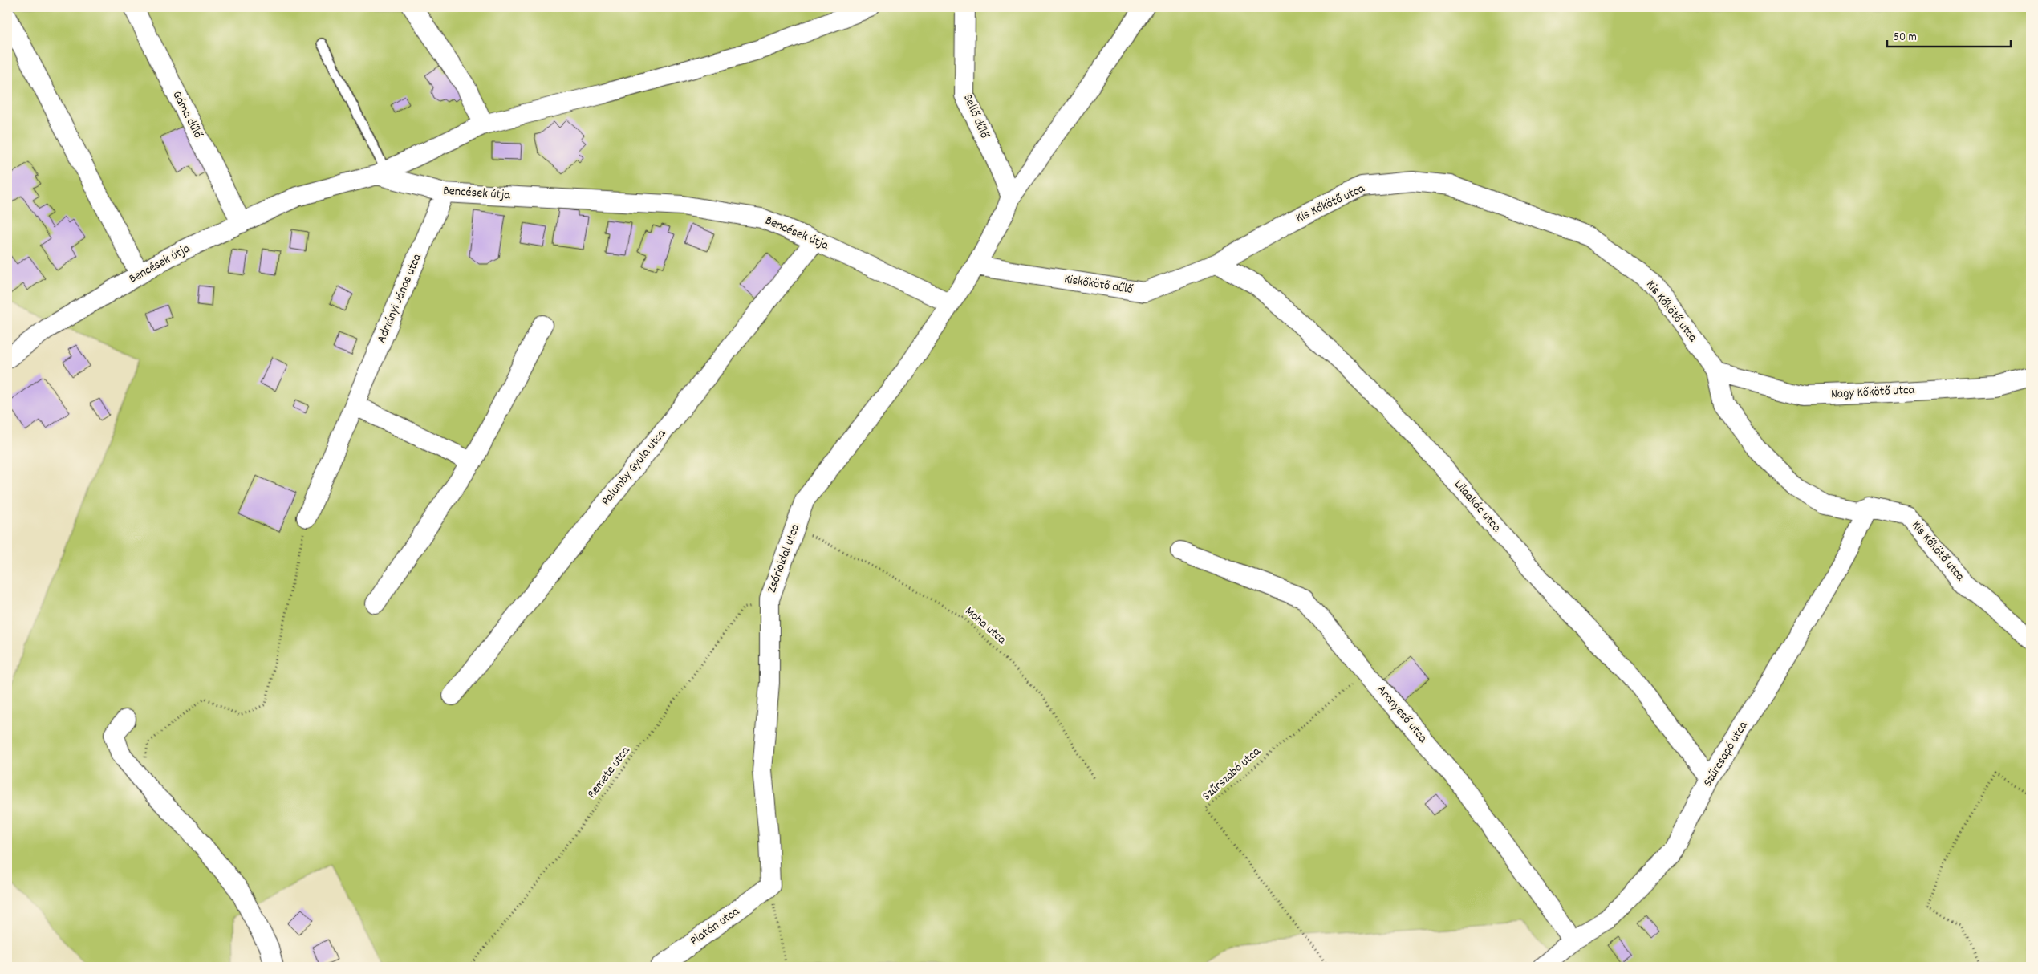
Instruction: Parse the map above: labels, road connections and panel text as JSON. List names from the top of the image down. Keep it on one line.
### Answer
{"streets":{"street":["Gáma dűlő","Sellő dűlő","Bencések útja","Kis Kőkötő utca","Kiskőkötő dűlő","Adriányi János utca","Nagy Kőkötő utca","Palumby Gyula utca","Lilaakác utca","Zsórioldal utca","Aranyeső utca","Szűrcsapó utca","Platán utca"],"path":["Moha utca","Remete utca","Szűrszabó utca"]},"crossings":[["Gáma dűlő","Bencések útja"],["Sellő dűlő","Zsórioldal utca"],["Bencések útja","Adriányi János utca"],["Bencések útja","Palumby Gyula utca"],["Bencések útja","Zsórioldal utca"],["Kis Kőkötő utca","Kiskőkötő dűlő"],["Kis Kőkötő utca","Nagy Kőkötő utca"],["Kis Kőkötő utca","Lilaakác utca"],["Kis Kőkötő utca","Szűrcsapó utca"],["Kiskőkötő dűlő","Lilaakác utca"],["Kiskőkötő dűlő","Zsórioldal utca"],["Lilaakác utca","Szűrcsapó utca"],["Zsórioldal utca","Moha utca"],["Zsórioldal utca","Remete utca"],["Zsórioldal utca","Platán utca"],["Aranyeső utca","Szűrcsapó utca"],["Aranyeső utca","Szűrszabó utca"]],"scale_bar":"50 m"}
